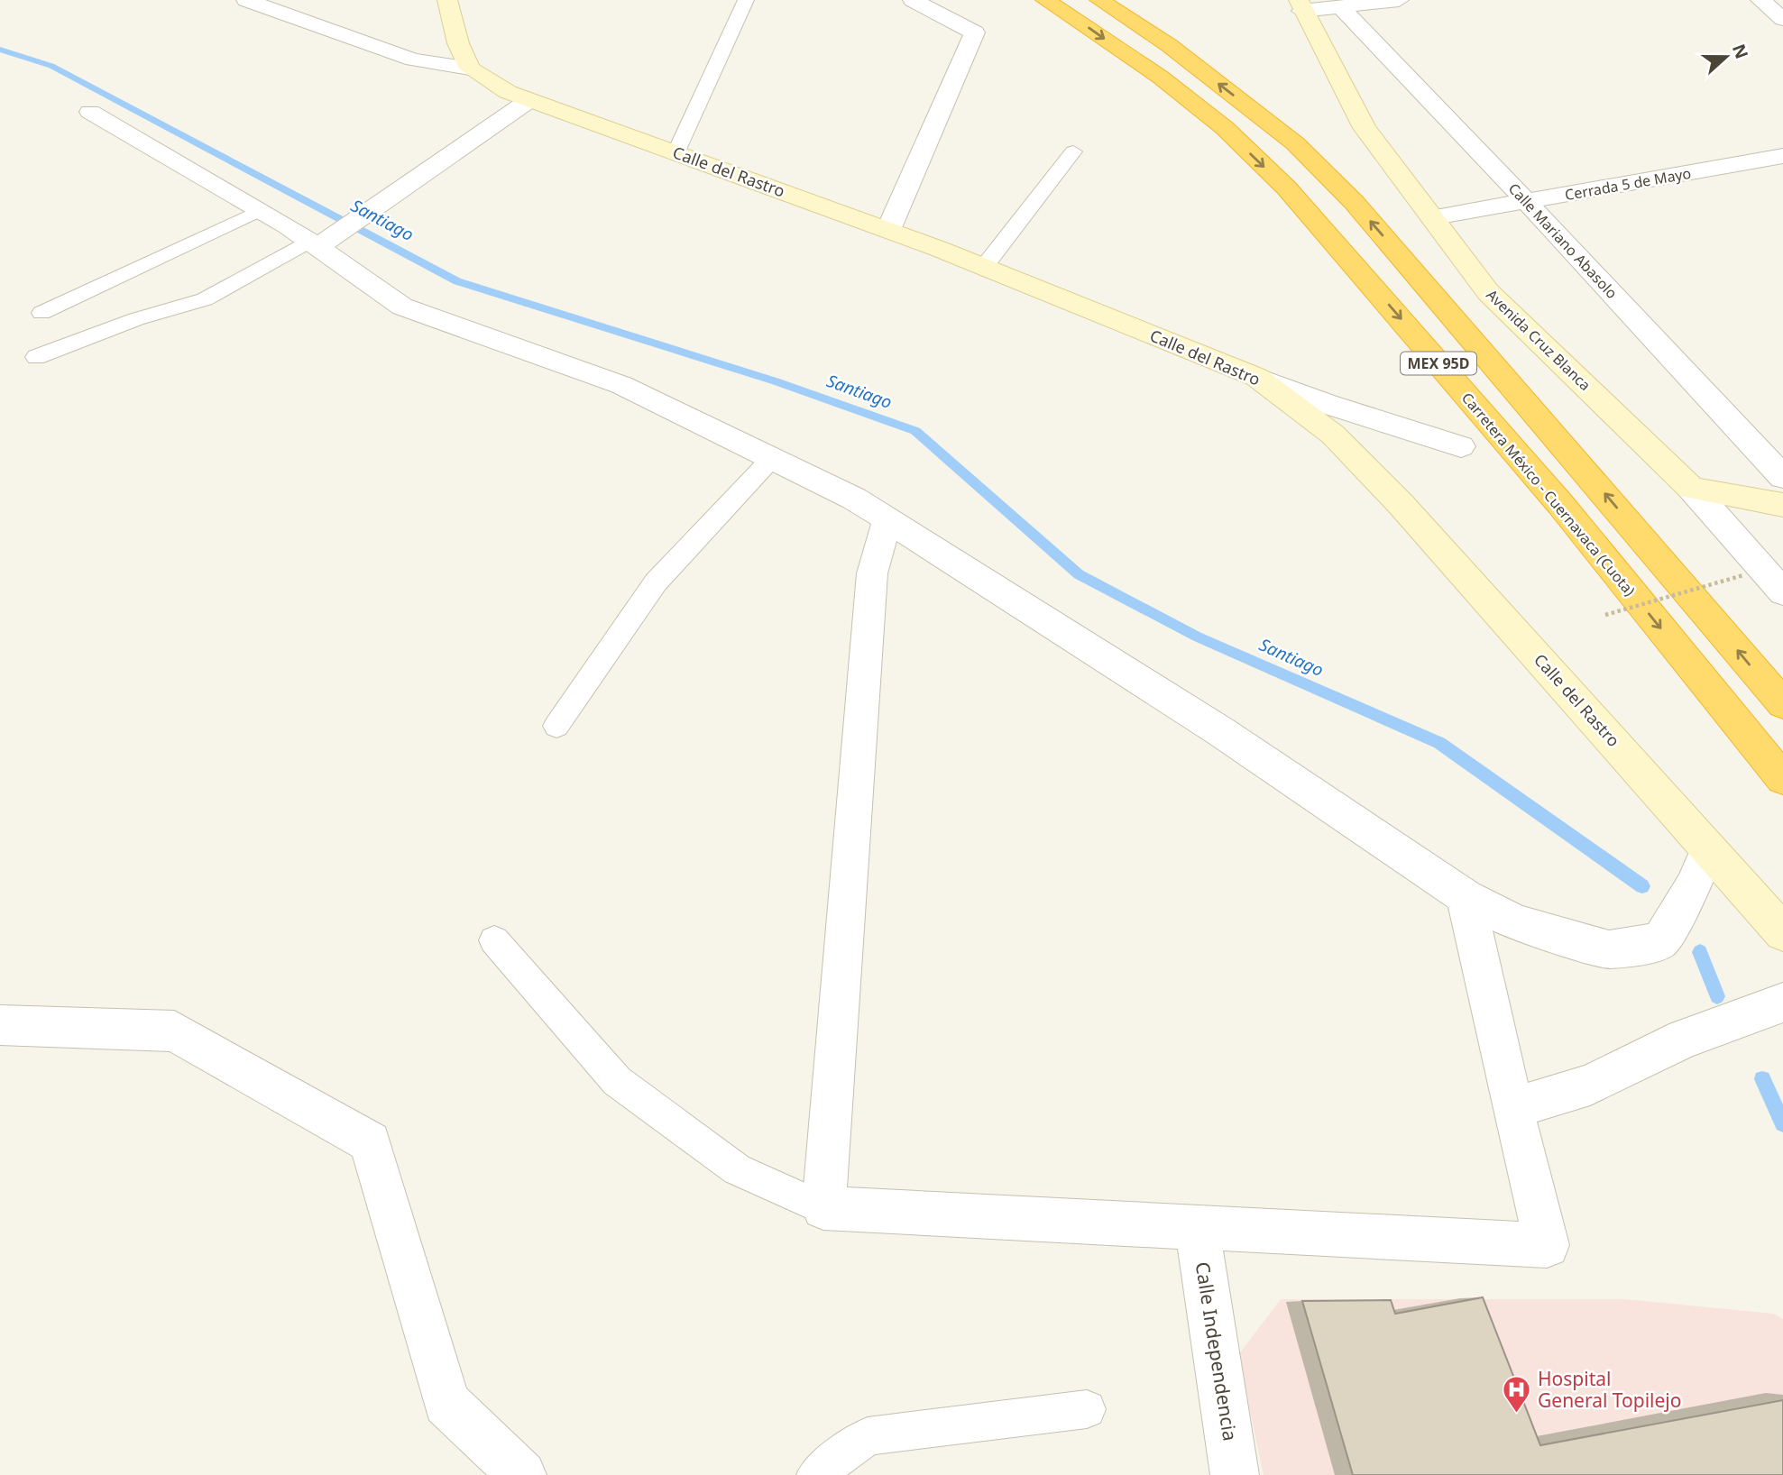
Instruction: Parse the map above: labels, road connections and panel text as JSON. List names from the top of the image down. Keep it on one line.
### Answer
{"streets":{"highway":["MEX 95D","Carretera México - Cuernavaca (Cuota)"],"main road":["Calle del Rastro","Avenida Cruz Blanca"],"street":["Cerrada 5 de Mayo","Calle Mariano Abasolo","Calle Independencia"]},"crossings":[["Cerrada 5 de Mayo","Calle Mariano Abasolo"],["Cerrada 5 de Mayo","Avenida Cruz Blanca"]],"water":["Santiago"],"places":{"hospital":["Hospital General Topilejo"]},"north":"right"}
